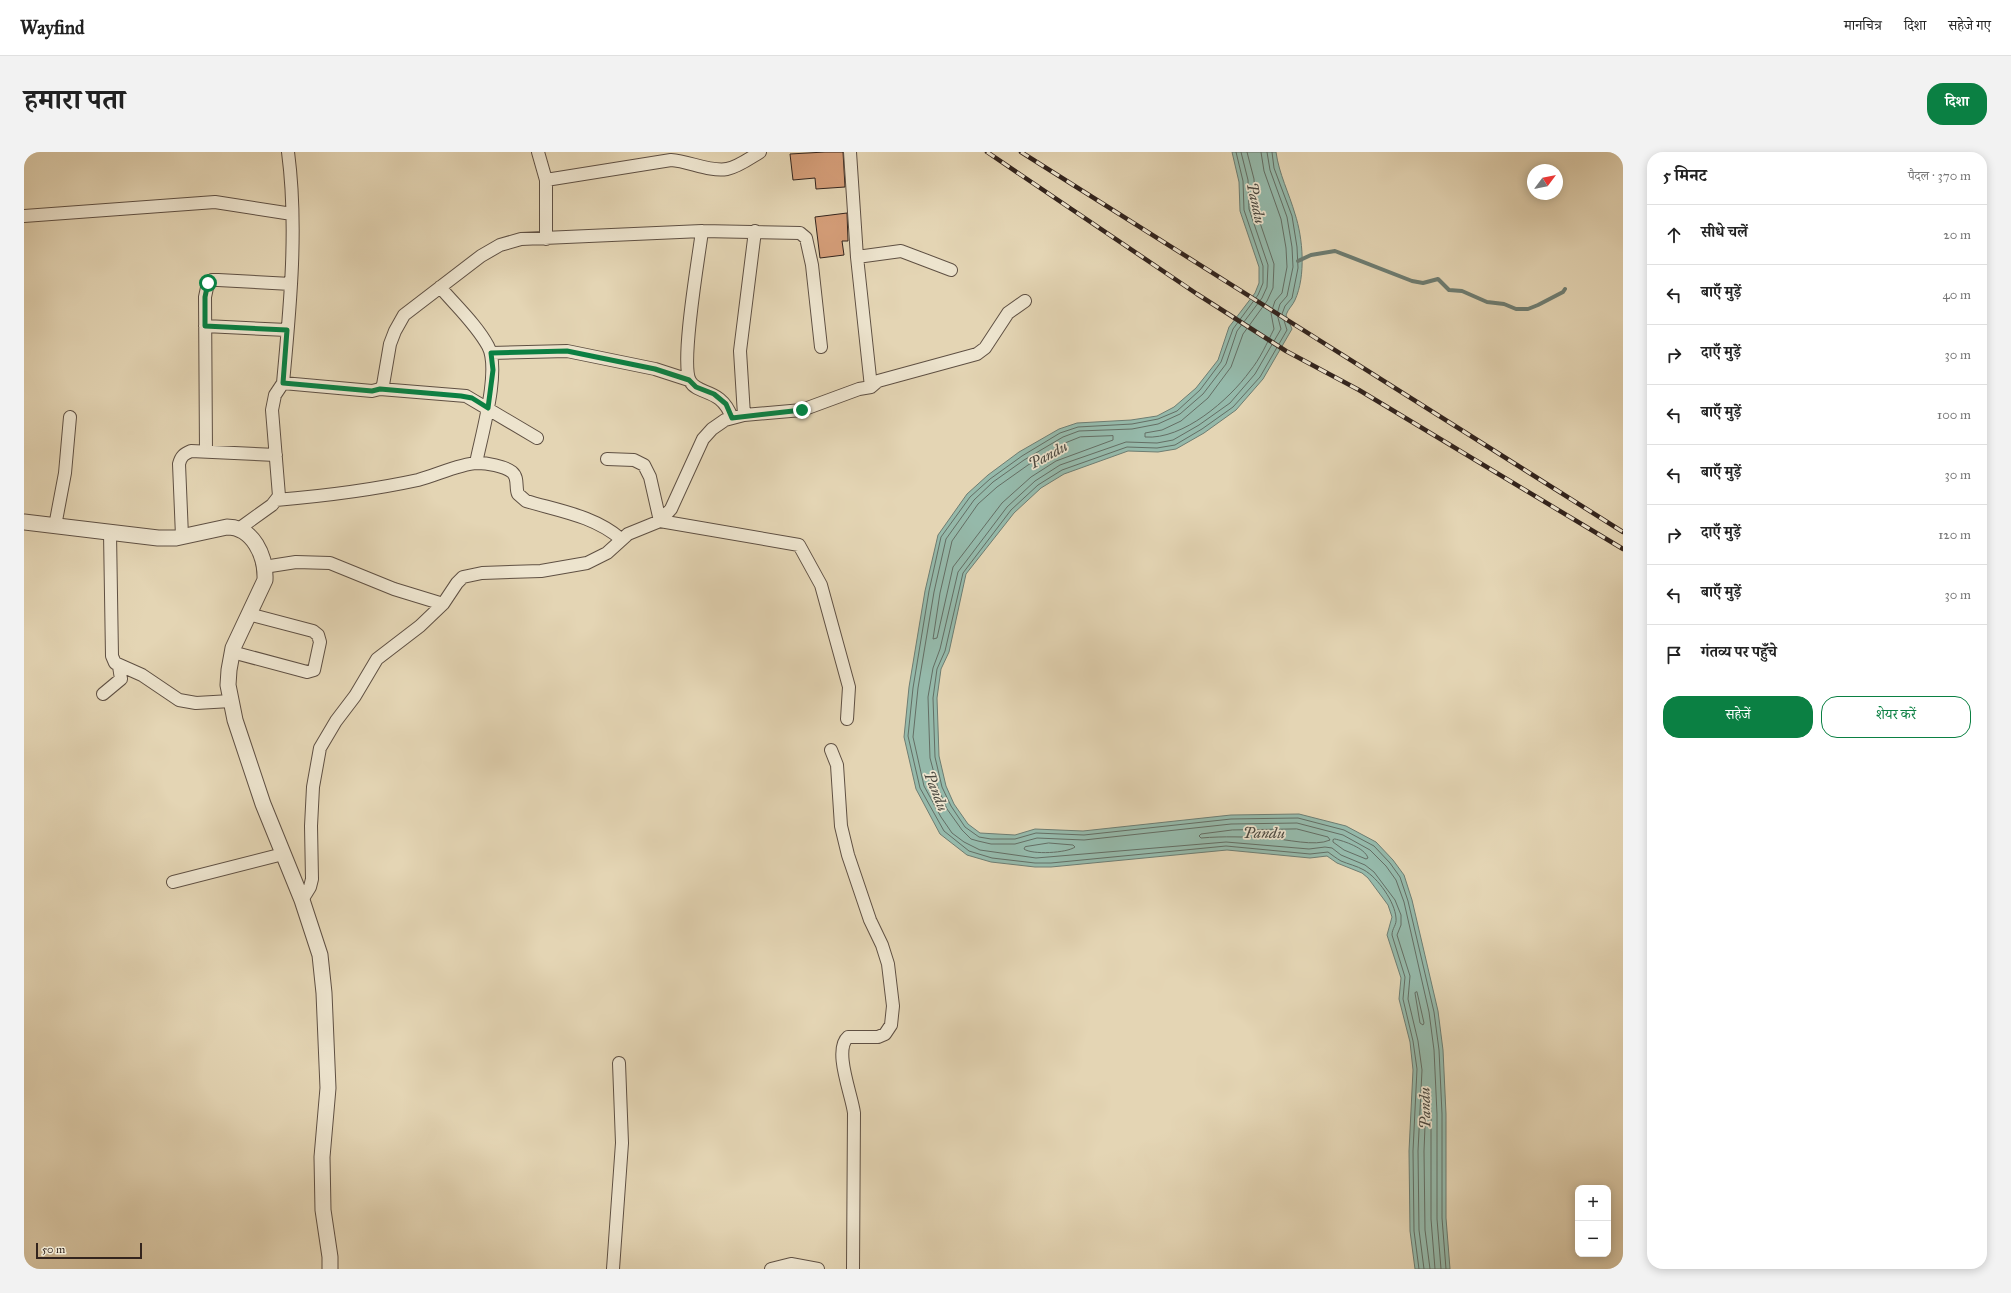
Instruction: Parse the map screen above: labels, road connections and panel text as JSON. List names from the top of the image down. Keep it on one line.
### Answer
{"water":["Pandu"],"scale_bar":"50 m","north":"top right","page":{"header":"Wayfind","nav":["मानचित्र","दिशा","सहेजे गए"],"title":"हमारा पता","buttons":["दिशा",["सहेजें","शेयर करें"]],"heading":["5 मिनट","पैदल · 370 m"],"list":[["सीधे चलें","20 m"],["बाएँ मुड़ें","40 m"],["दाएँ मुड़ें","30 m"],["बाएँ मुड़ें","100 m"],["बाएँ मुड़ें","30 m"],["दाएँ मुड़ें","120 m"],["बाएँ मुड़ें","30 m"],"गंतव्य पर पहुँचे"],"map_buttons":["+","−"],"scale":"50 m"}}
